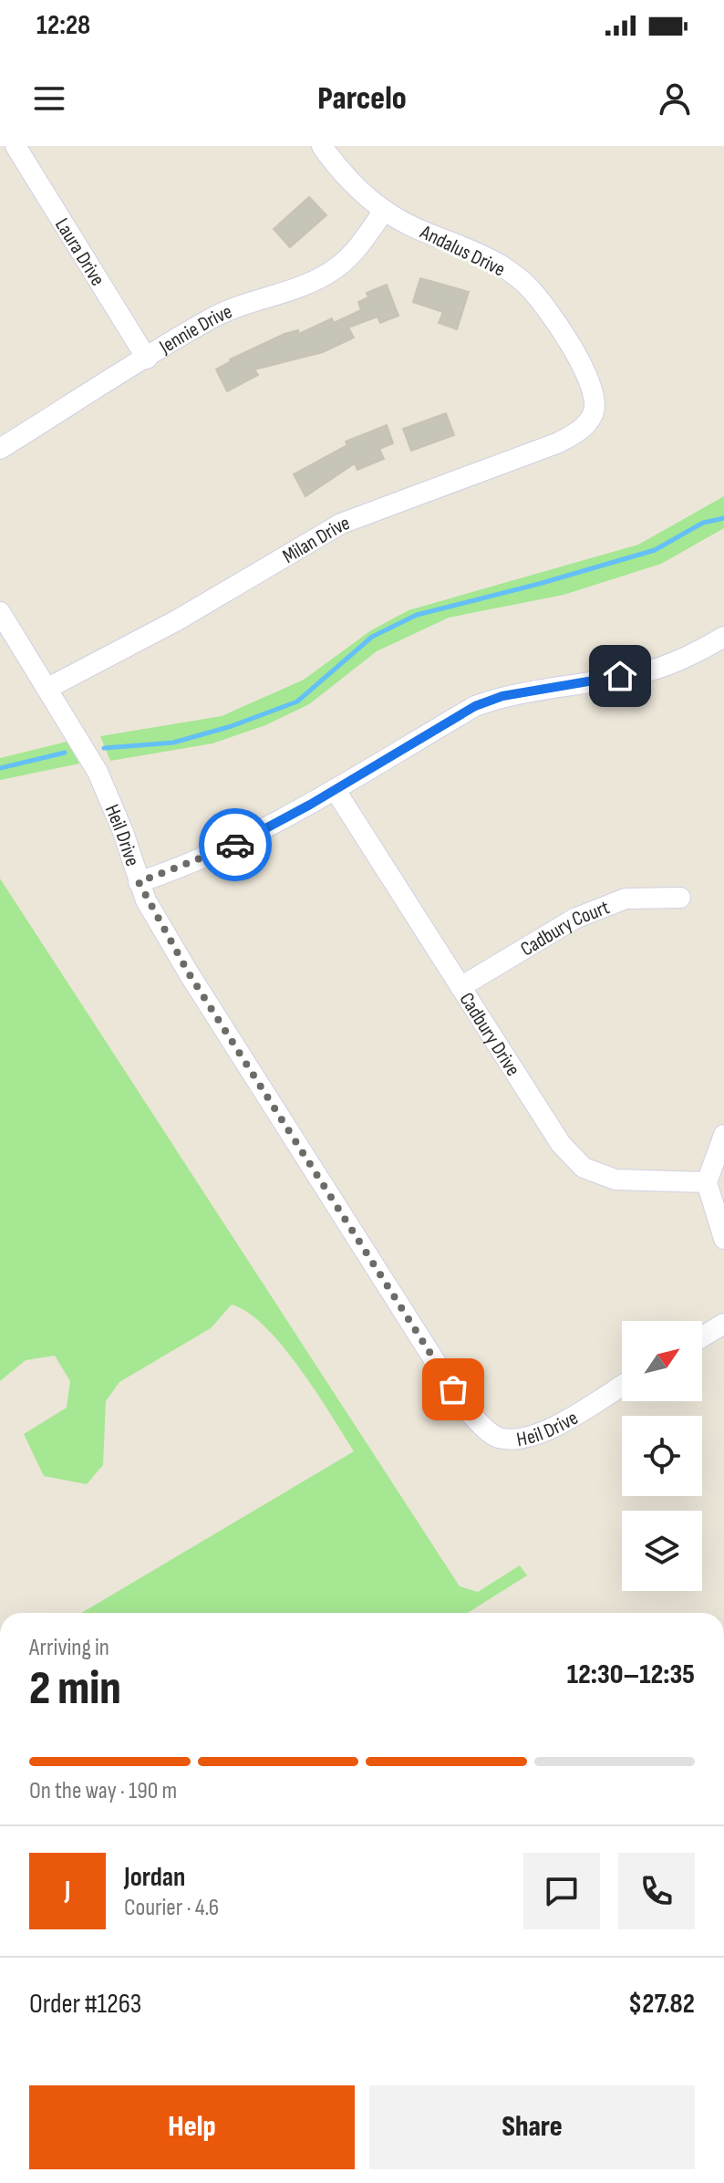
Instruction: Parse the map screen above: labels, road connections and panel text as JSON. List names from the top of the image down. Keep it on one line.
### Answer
{"streets":{"street":["Andalus Drive","Laura Drive","Jennie Drive","Milan Drive","Heil Drive","Cadbury Court","Cadbury Drive"]},"crossings":[["Andalus Drive","Jennie Drive"],["Andalus Drive","Milan Drive"],["Laura Drive","Jennie Drive"],["Milan Drive","Heil Drive"],["Cadbury Court","Cadbury Drive"]],"north":"top right","page":{"status":"12:28","header":"Parcelo","heading":["2 min","Arriving in","12:30–12:35"],"panel":["Jordan","Courier · 4.6","Order #1263","$27.82"],"bar":"On the way · 190 m","round":"J","buttons":["Help","Share"]}}
